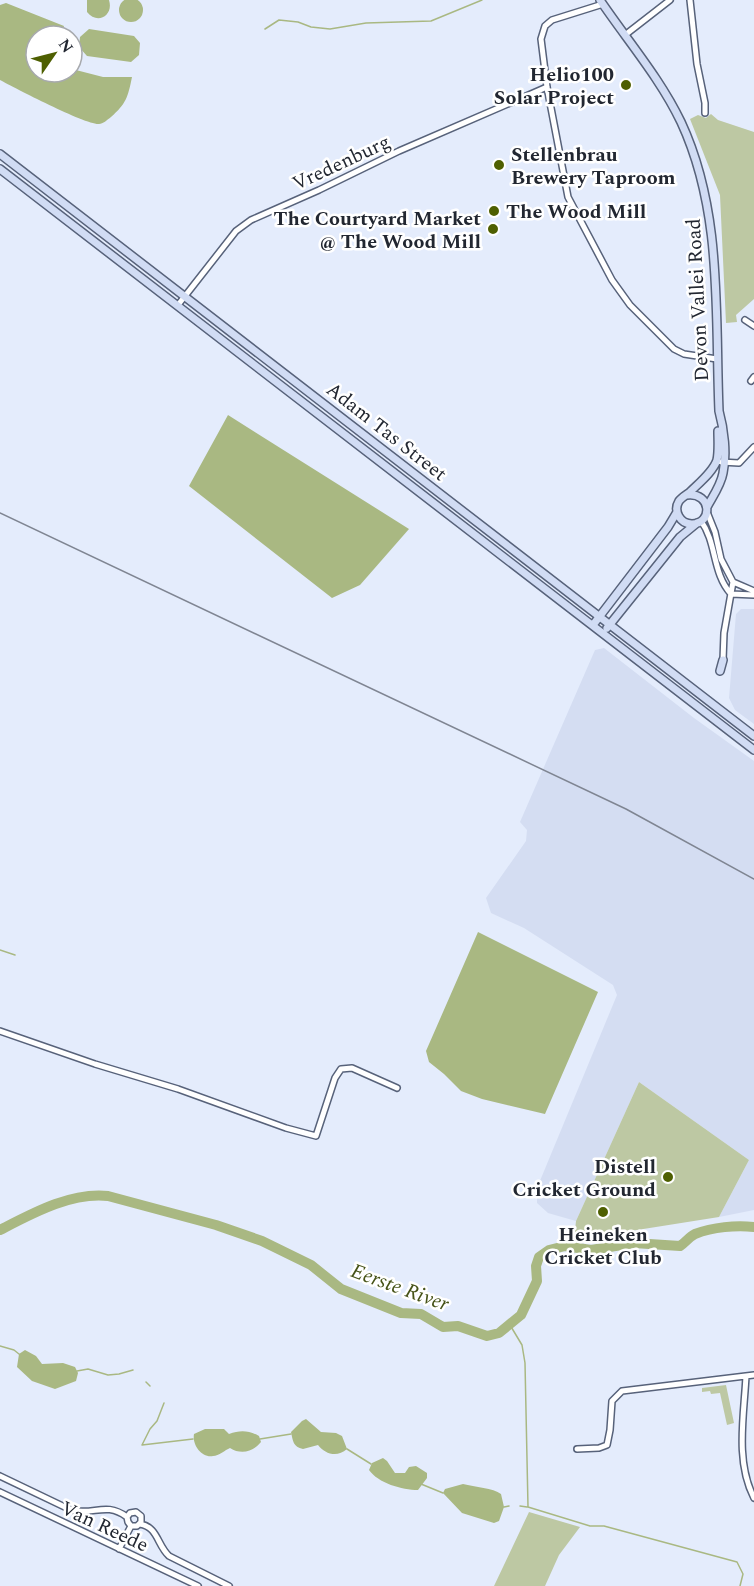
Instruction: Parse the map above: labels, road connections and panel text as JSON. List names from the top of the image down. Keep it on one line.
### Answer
{"streets":{"main road":["Devon Vallei Road","Adam Tas Street"],"street":["Vredenburg","Van Reede"]},"crossings":[["Vredenburg","Adam Tas Street"]],"water":["Eerste River"],"places":["Helio100 Solar Project","Stellenbrau Brewery Taproom","The Wood Mill","The Courtyard Market @ The Wood Mill","Distell Cricket Ground","Heineken Cricket Club"],"north":"top right"}
